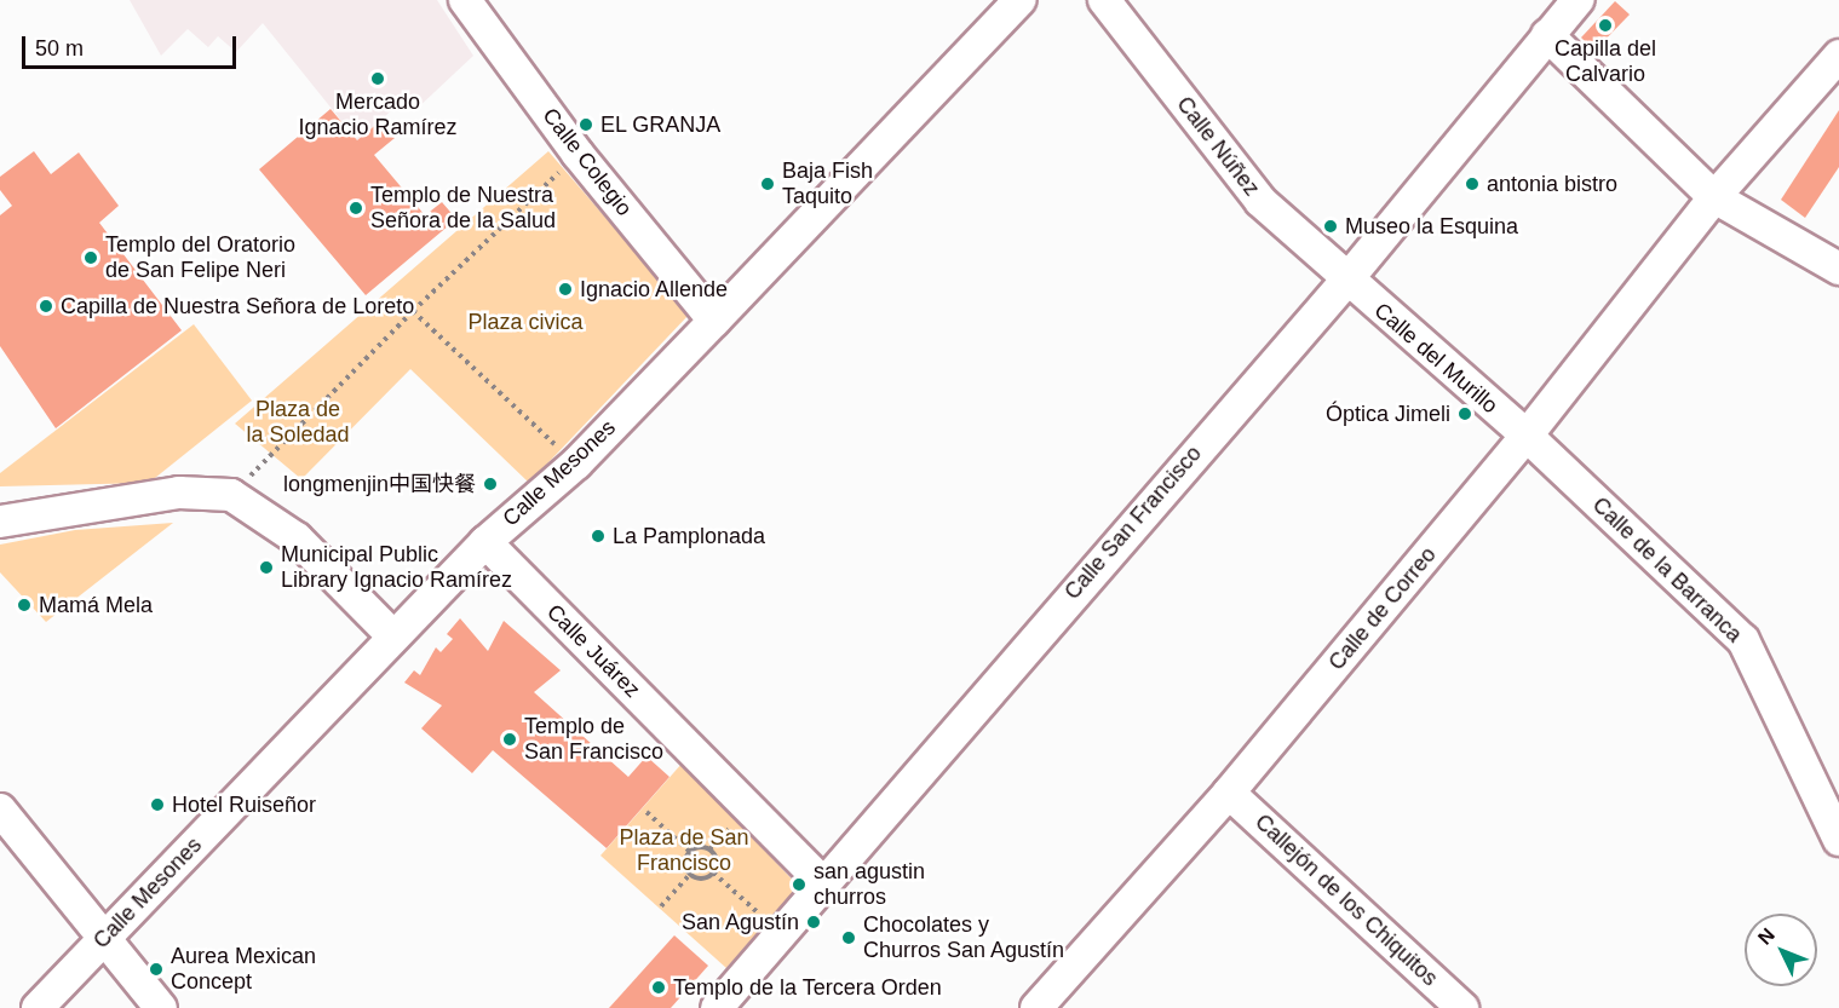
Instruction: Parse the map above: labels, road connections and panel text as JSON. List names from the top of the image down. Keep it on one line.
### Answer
{"streets":{"street":["Calle Núñez","Calle Colegio","Calle del Murillo","Calle Mesones","Calle San Francisco","Calle de la Barranca","Calle de Correo","Calle Juárez","Callejón de los Chiquitos"]},"crossings":[["Calle Núñez","Calle del Murillo"],["Calle Núñez","Calle San Francisco"],["Calle Colegio","Calle Mesones"],["Calle del Murillo","Calle San Francisco"],["Calle del Murillo","Calle de la Barranca"],["Calle del Murillo","Calle de Correo"],["Calle Mesones","Calle Juárez"],["Calle San Francisco","Calle Juárez"],["Calle de la Barranca","Calle de Correo"],["Calle de Correo","Callejón de los Chiquitos"]],"parks":["Plaza civica","Plaza de la Soledad","Plaza de San Francisco"],"places":["Capilla del Calvario","Mercado Ignacio Ramírez","EL GRANJA","Baja Fish Taquito","antonia bistro","Templo de Nuestra Señora de la Salud","Museo la Esquina","Templo del Oratorio de San Felipe Neri","Ignacio Allende","Capilla de Nuestra Señora de Loreto","Óptica Jimeli","longmenjin中国快餐","La Pamplonada","Municipal Public Library Ignacio Ramírez","Mamá Mela","Templo de San Francisco","Hotel Ruiseñor","san agustin churros","San Agustín","Chocolates y Churros San Agustín","Aurea Mexican Concept","Templo de la Tercera Orden"],"scale_bar":"50 m","north":"top left"}
